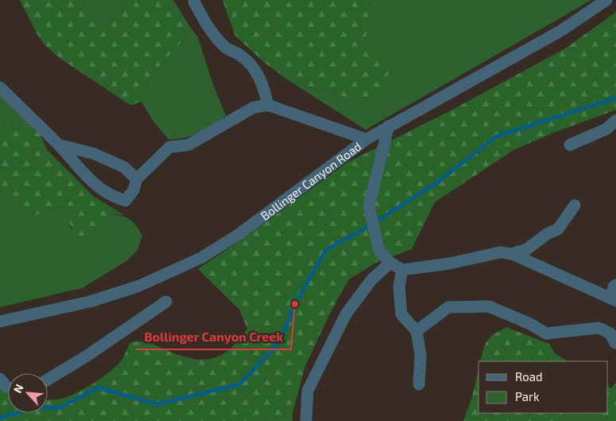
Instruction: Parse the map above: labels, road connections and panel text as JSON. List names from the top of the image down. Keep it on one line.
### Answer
{"streets":{"street":["Bollinger Canyon Road"]},"places":["Bollinger Canyon Creek"],"legend":["Road","Park"],"north":"top left"}
